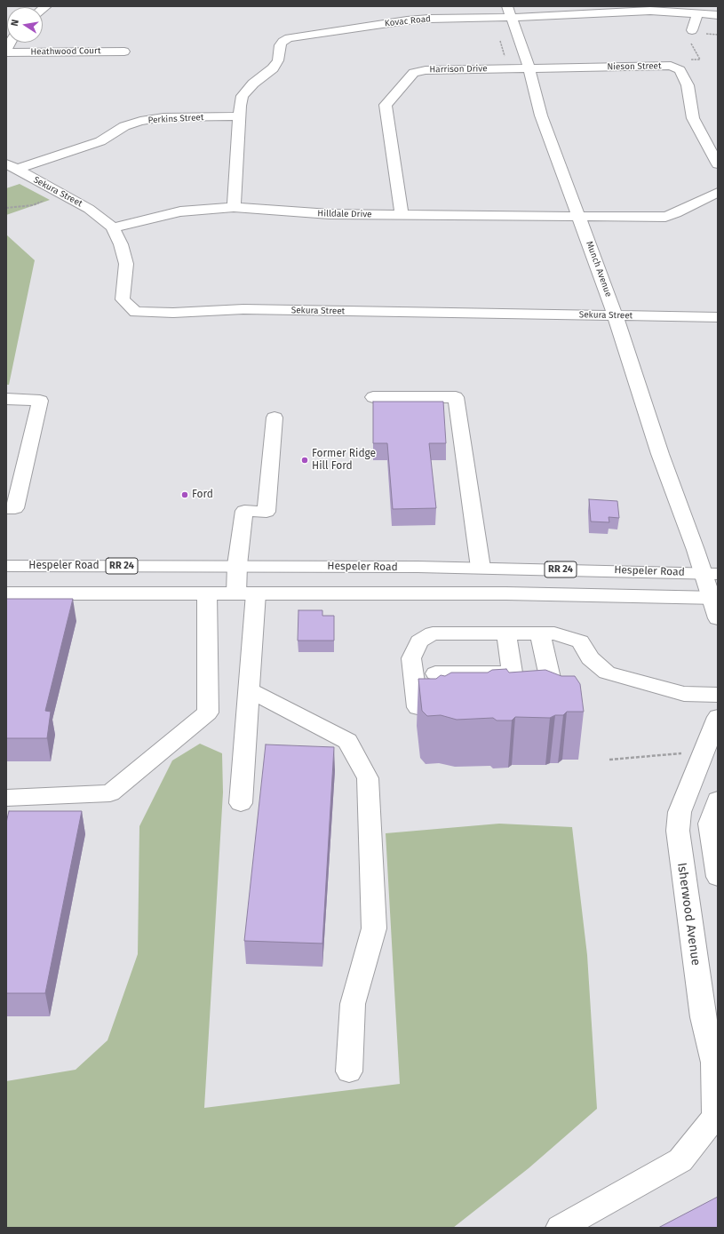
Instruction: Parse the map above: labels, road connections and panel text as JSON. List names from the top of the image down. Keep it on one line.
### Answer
{"streets":{"street":["Kovac Road","Heathwood Court","Nieson Street","Harrison Drive","Perkins Street","Sekura Street","Hilldale Drive","Munch Avenue","Hespeler Road","RR 24","Isherwood Avenue"]},"crossings":[["Kovac Road","Perkins Street"],["Kovac Road","Hilldale Drive"],["Kovac Road","Munch Avenue"],["Nieson Street","Harrison Drive"],["Nieson Street","Munch Avenue"],["Harrison Drive","Hilldale Drive"],["Harrison Drive","Munch Avenue"],["Perkins Street","Sekura Street"],["Sekura Street","Hilldale Drive"],["Sekura Street","Munch Avenue"],["Hilldale Drive","Munch Avenue"],["Munch Avenue","Hespeler Road"]],"places":["Former Ridge Hill Ford","Ford"],"north":"left"}
